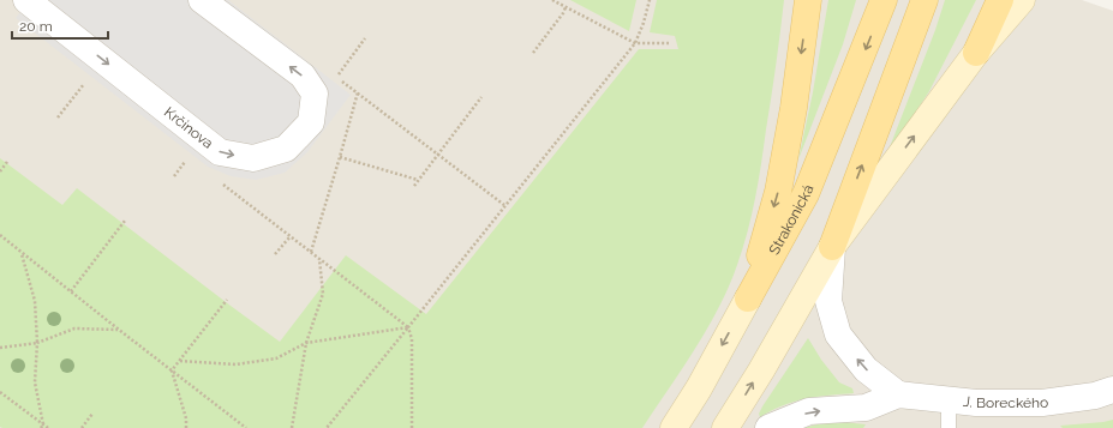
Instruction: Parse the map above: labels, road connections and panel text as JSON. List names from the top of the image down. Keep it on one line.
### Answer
{"streets":{"main road":["Strakonická"],"street":["Krčínova","J. Boreckého"]},"one_way":["J. Boreckého"],"scale_bar":"20 m"}
